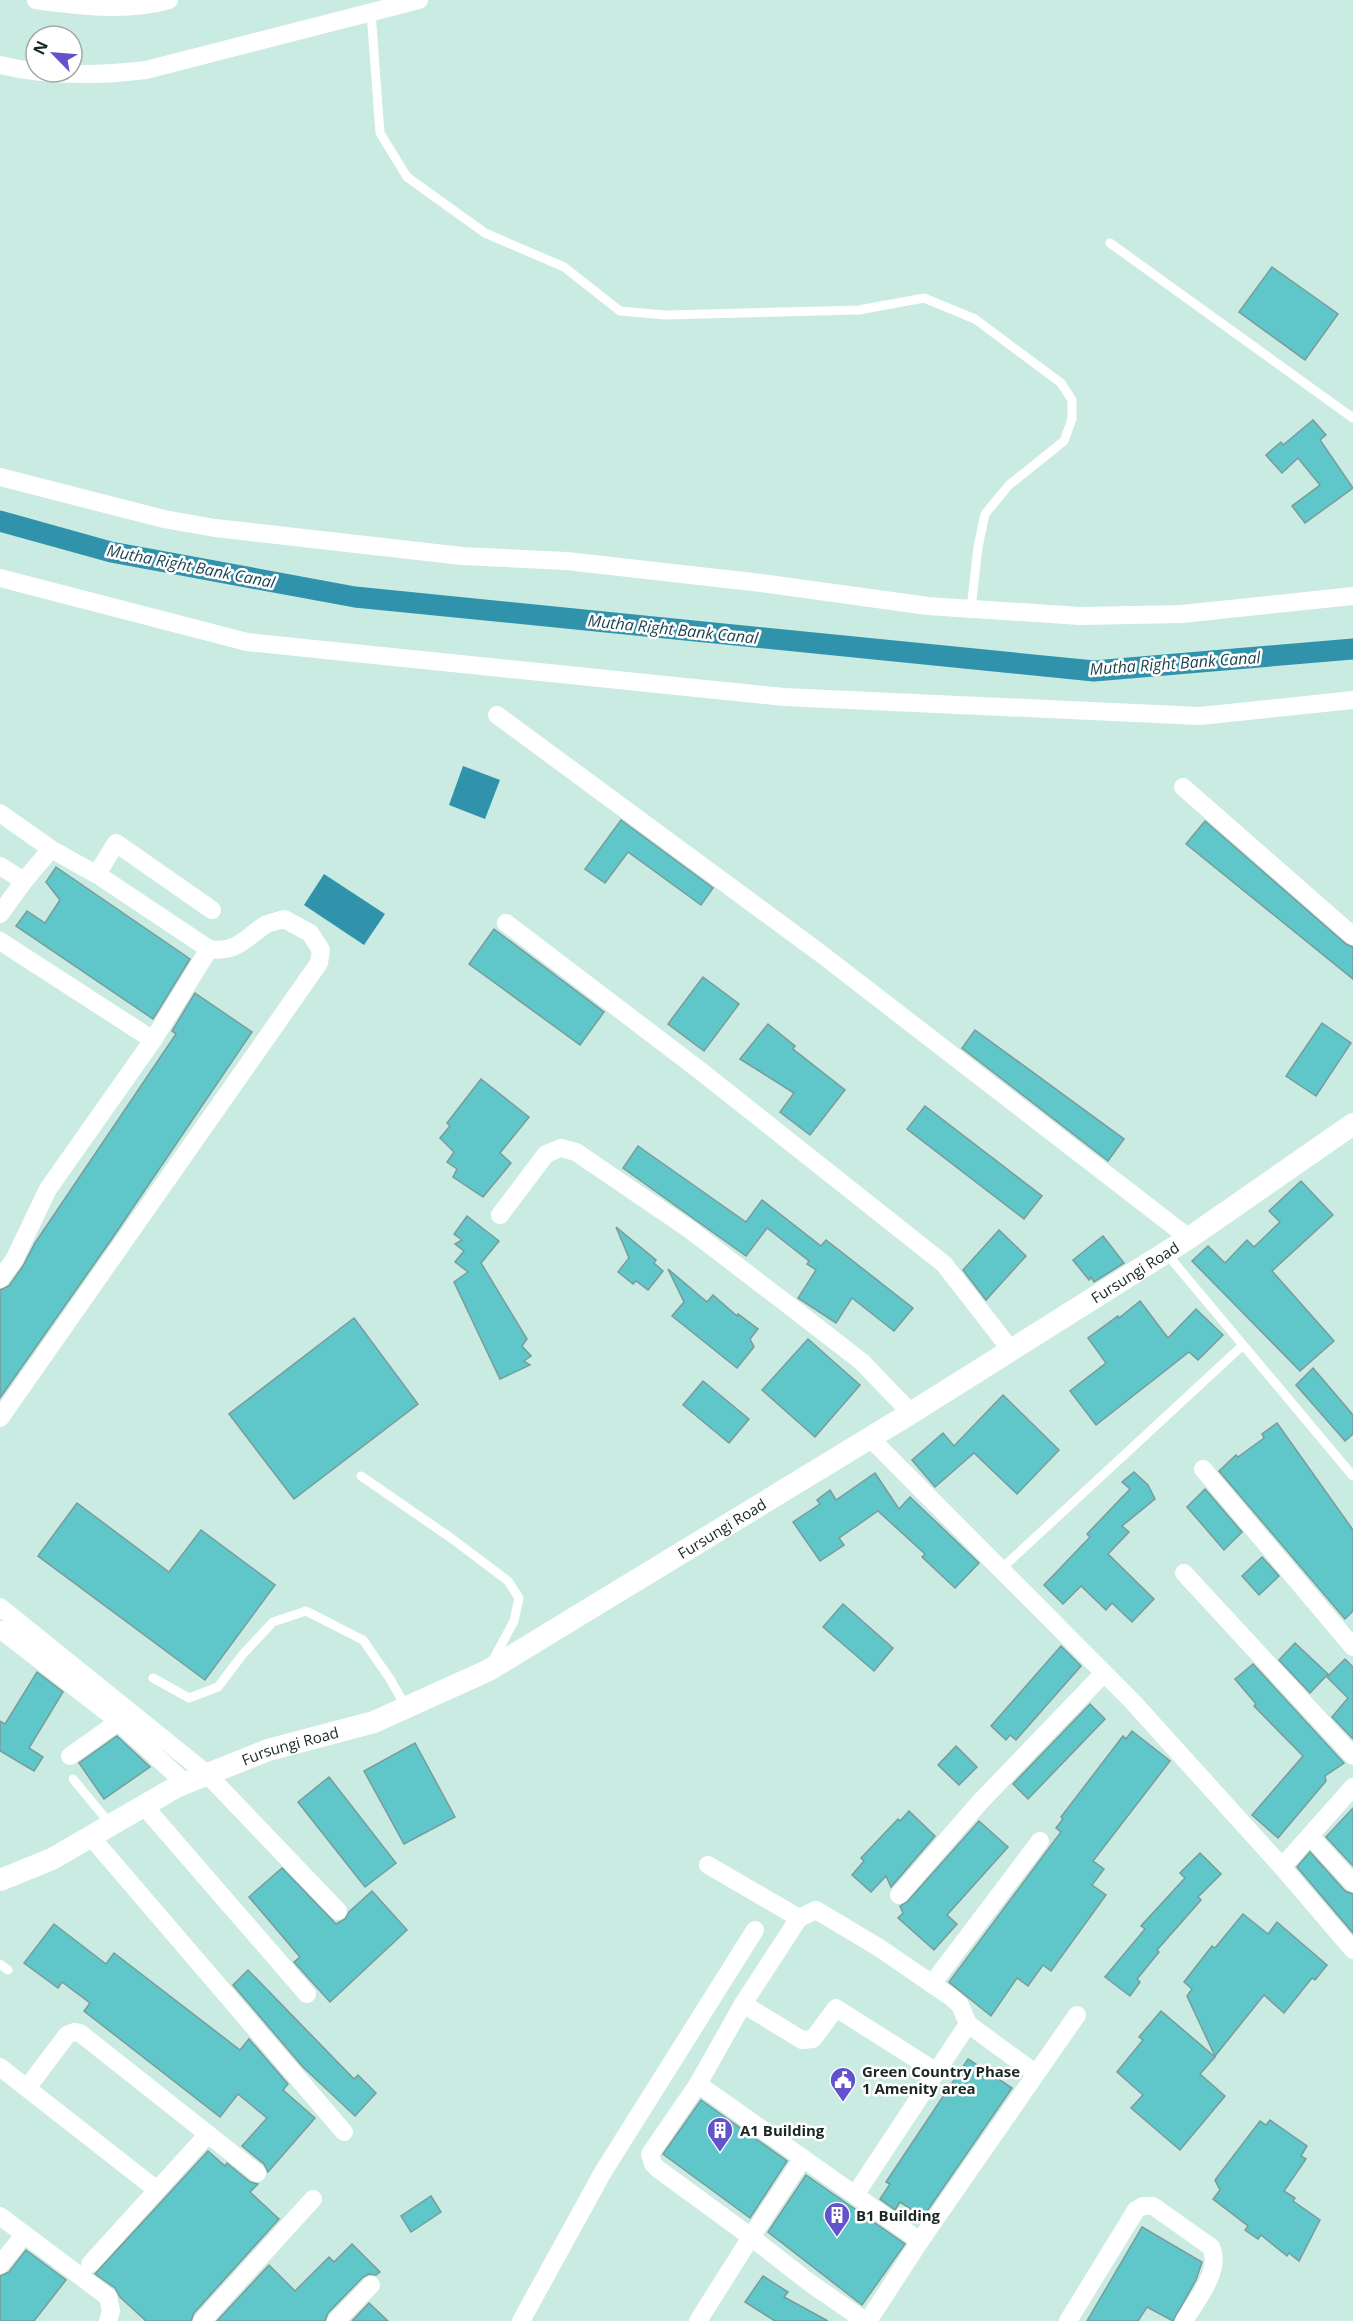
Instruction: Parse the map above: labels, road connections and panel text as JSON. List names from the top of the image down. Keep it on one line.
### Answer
{"streets":{"street":["Fursungi Road"]},"water":["Mutha Right Bank Canal"],"places":{"public building":["Green Country Phase 1 Amenity area"],"building":["A1 Building","B1 Building"]},"north":"top left"}
